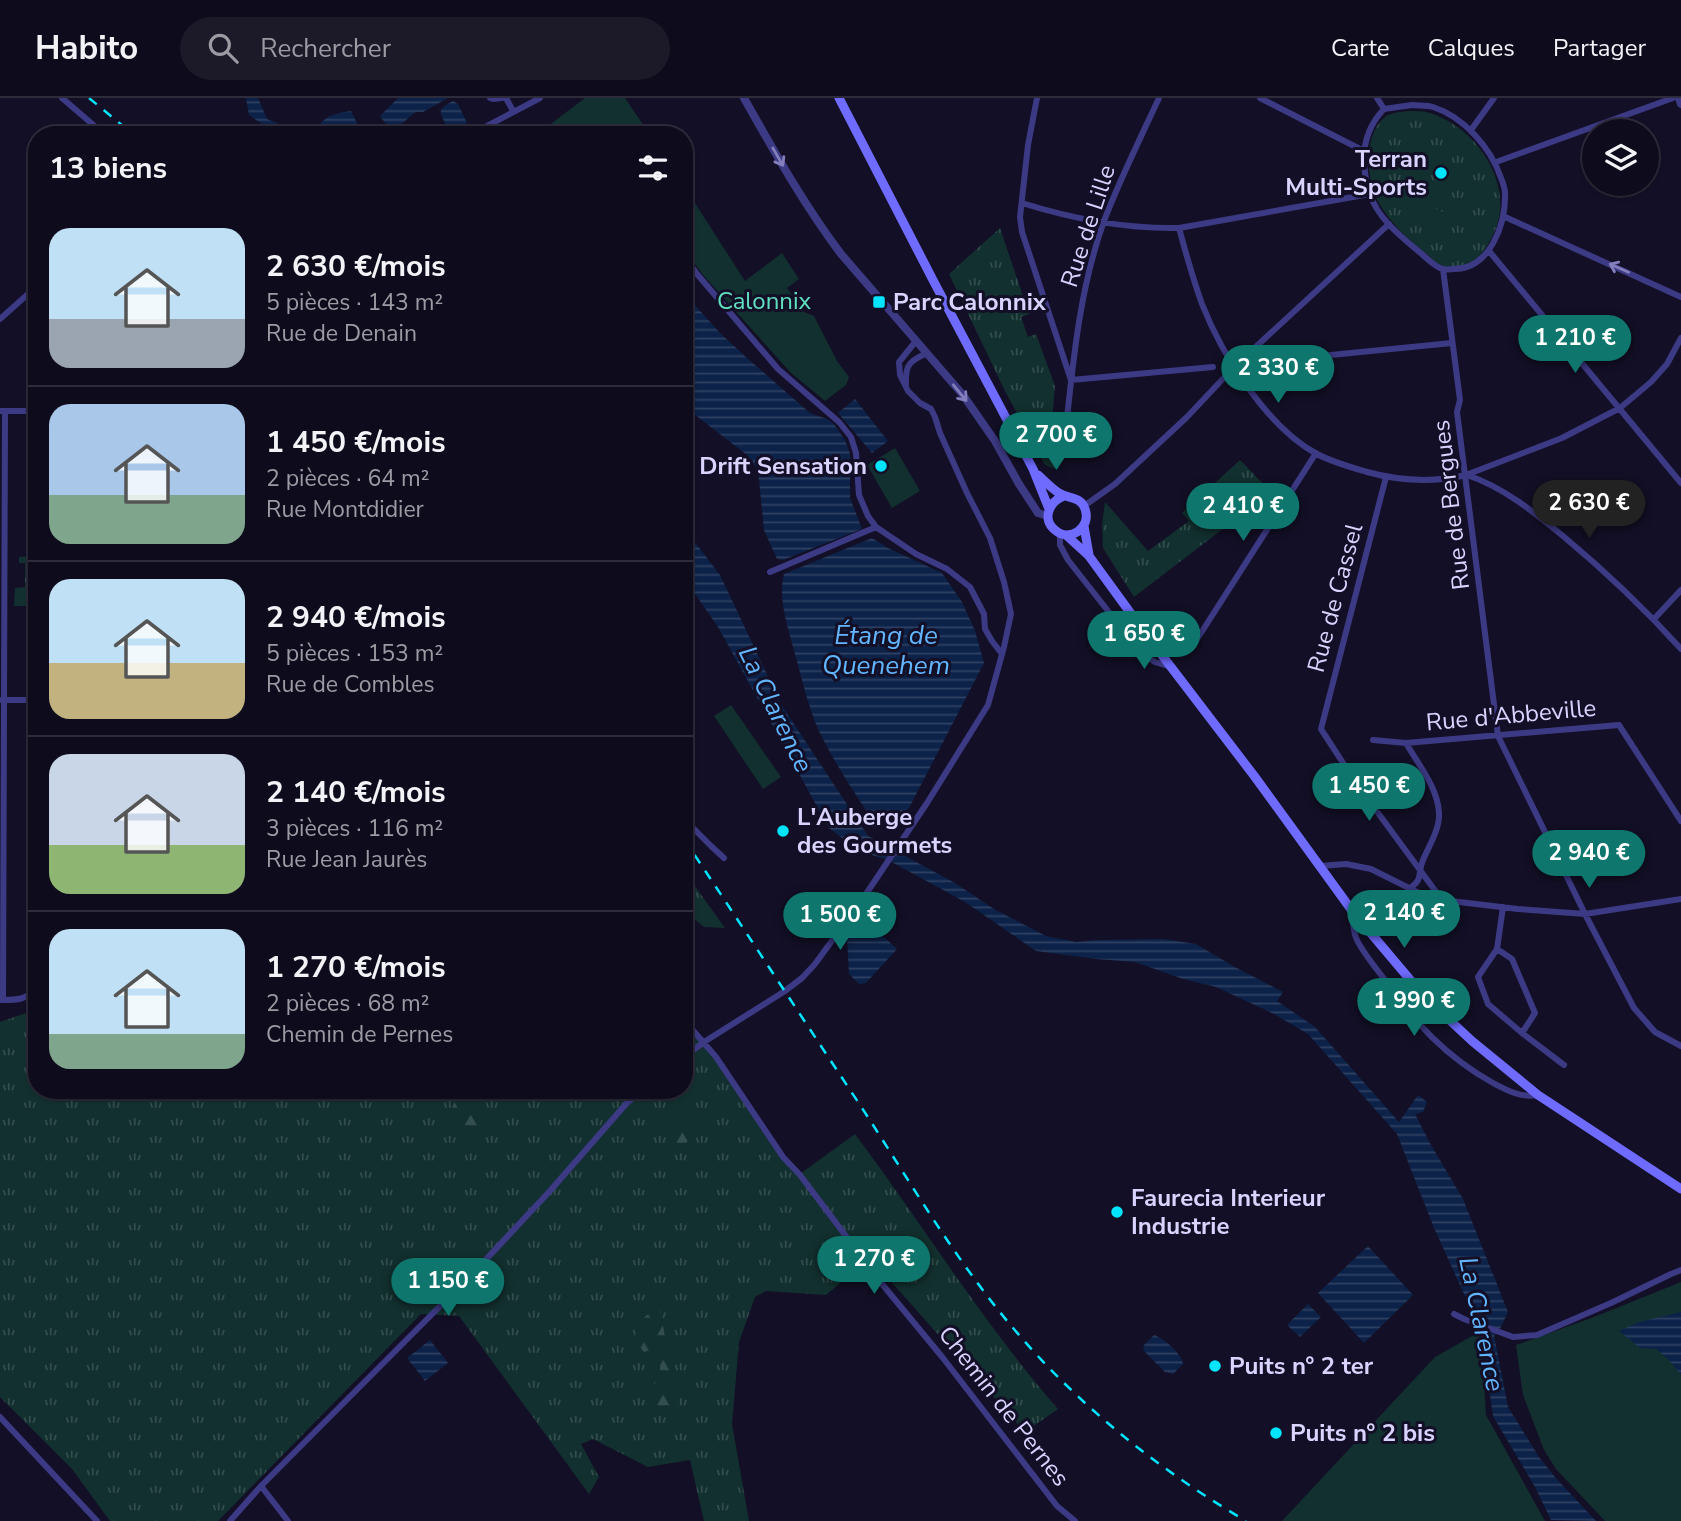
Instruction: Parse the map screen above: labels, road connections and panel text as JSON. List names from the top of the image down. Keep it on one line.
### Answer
{"streets":{"street":["Rue de Lille","Rue de Bergues","Rue de Cassel","Rue d'Abbeville","Chemin de Pernes"]},"crossings":[["Rue de Bergues","Rue d'Abbeville"]],"water":["Étang de Quenehem","La Clarence"],"parks":["Calonnix"],"places":{"other":["Terran Multi-Sports","Drift Sensation","L'Auberge des Gourmets","Faurecia Interieur Industrie","Puits n° 2 ter","Puits n° 2 bis"],"transit":["Parc Calonnix"]},"page":{"header":"Habito","search":"Rechercher","nav":["Carte","Calques","Partager"],"heading":"13 biens","list":[{"name":"2 630 €/mois","note":"5 pièces · 143 m² · Rue de Denain"},{"name":"1 450 €/mois","note":"2 pièces · 64 m² · Rue Montdidier"},{"name":"2 940 €/mois","note":"5 pièces · 153 m² · Rue de Combles"},{"name":"2 140 €/mois","note":"3 pièces · 116 m² · Rue Jean Jaurès"},{"name":"1 270 €/mois","note":"2 pièces · 68 m² · Chemin de Pernes"}],"price":["1 210 €","2 330 €","2 700 €","2 630 €","2 410 €","1 650 €","1 450 €","2 940 €","2 140 €","1 500 €","1 990 €","1 270 €","1 150 €"]}}
